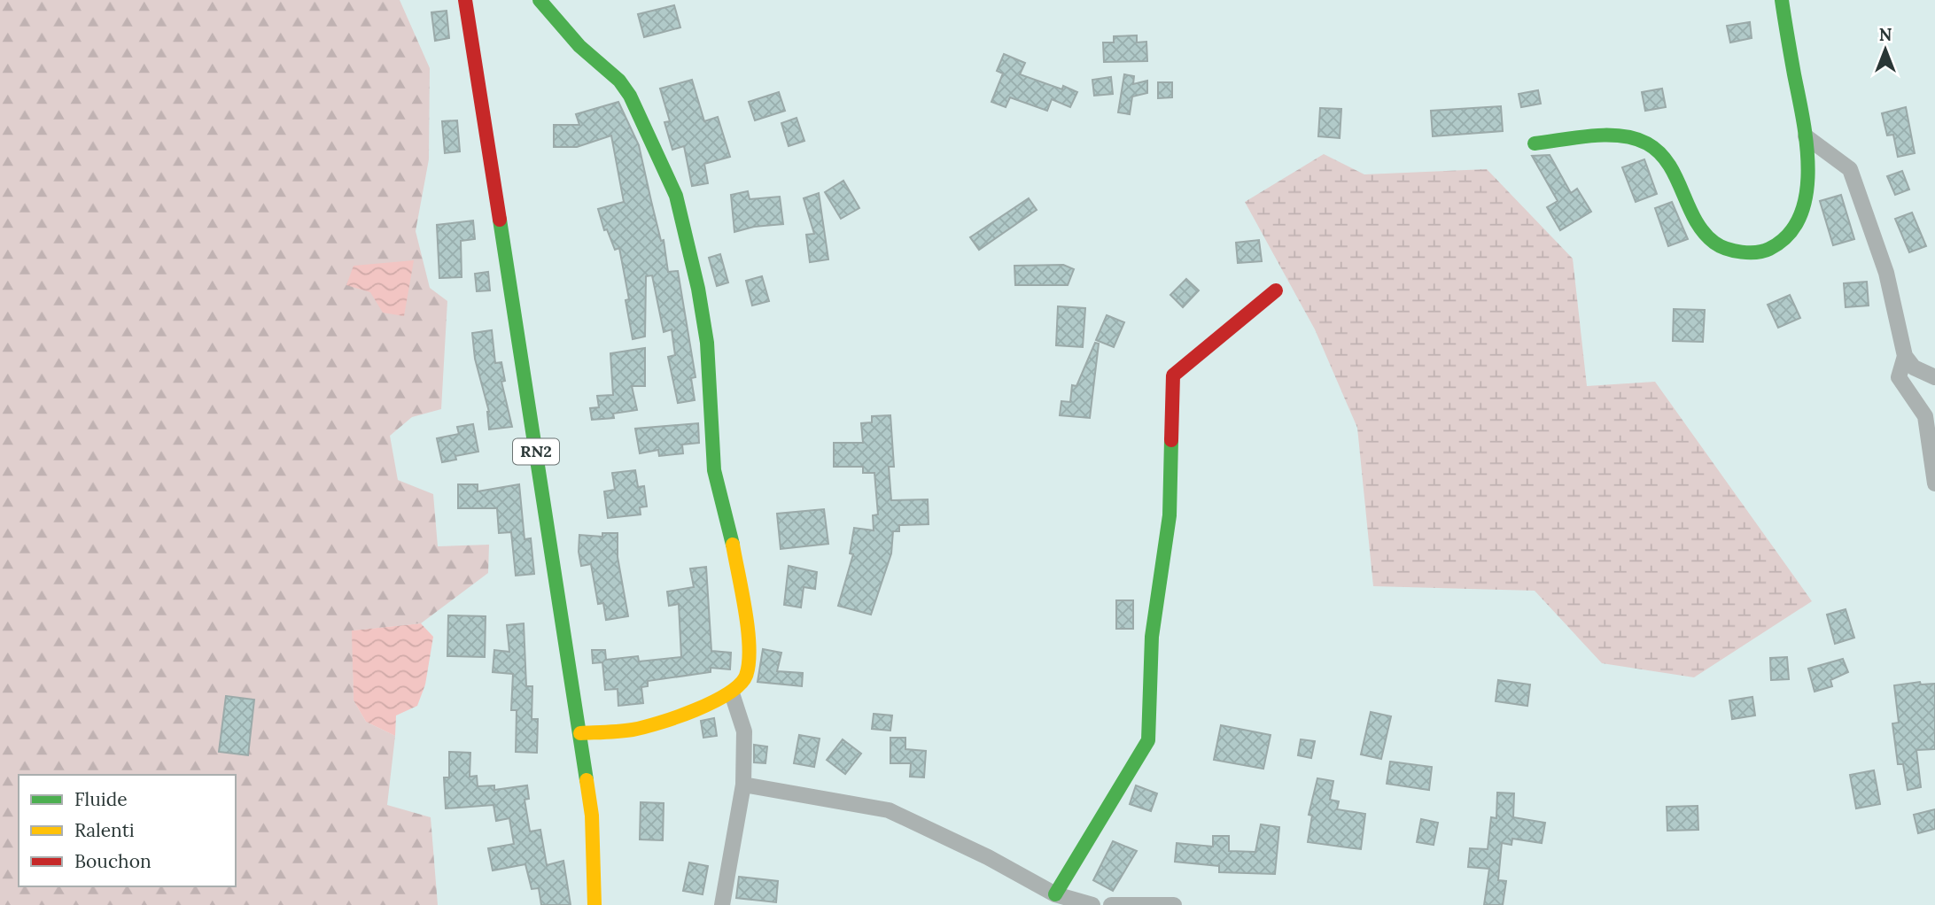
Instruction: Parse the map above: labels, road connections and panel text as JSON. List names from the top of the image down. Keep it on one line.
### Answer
{"streets":{"main road":["RN2"]},"legend":["Fluide","Ralenti","Bouchon"],"north":"top"}
